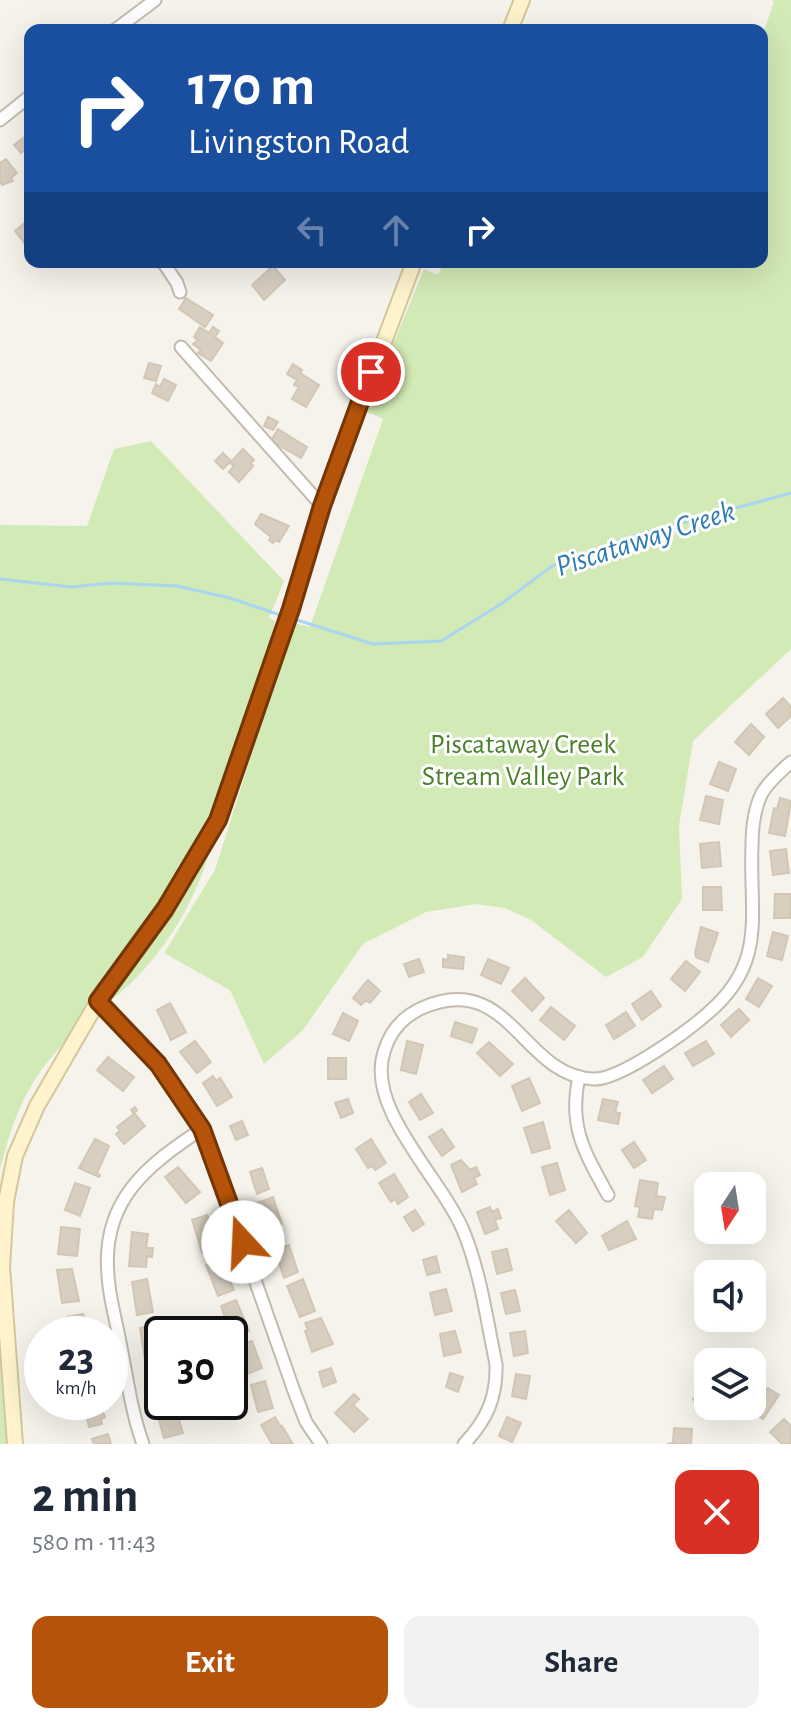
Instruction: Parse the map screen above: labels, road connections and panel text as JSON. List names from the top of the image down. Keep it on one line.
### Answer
{"water":["Piscataway Creek"],"parks":["Piscataway Creek Stream Valley Park"],"north":"bottom","page":{"turn":["170 m","Livingston Road"],"speed":"23 km/h","limit":"30","heading":["2 min","580 m · 11:43"],"buttons":["Exit","Share"]}}
